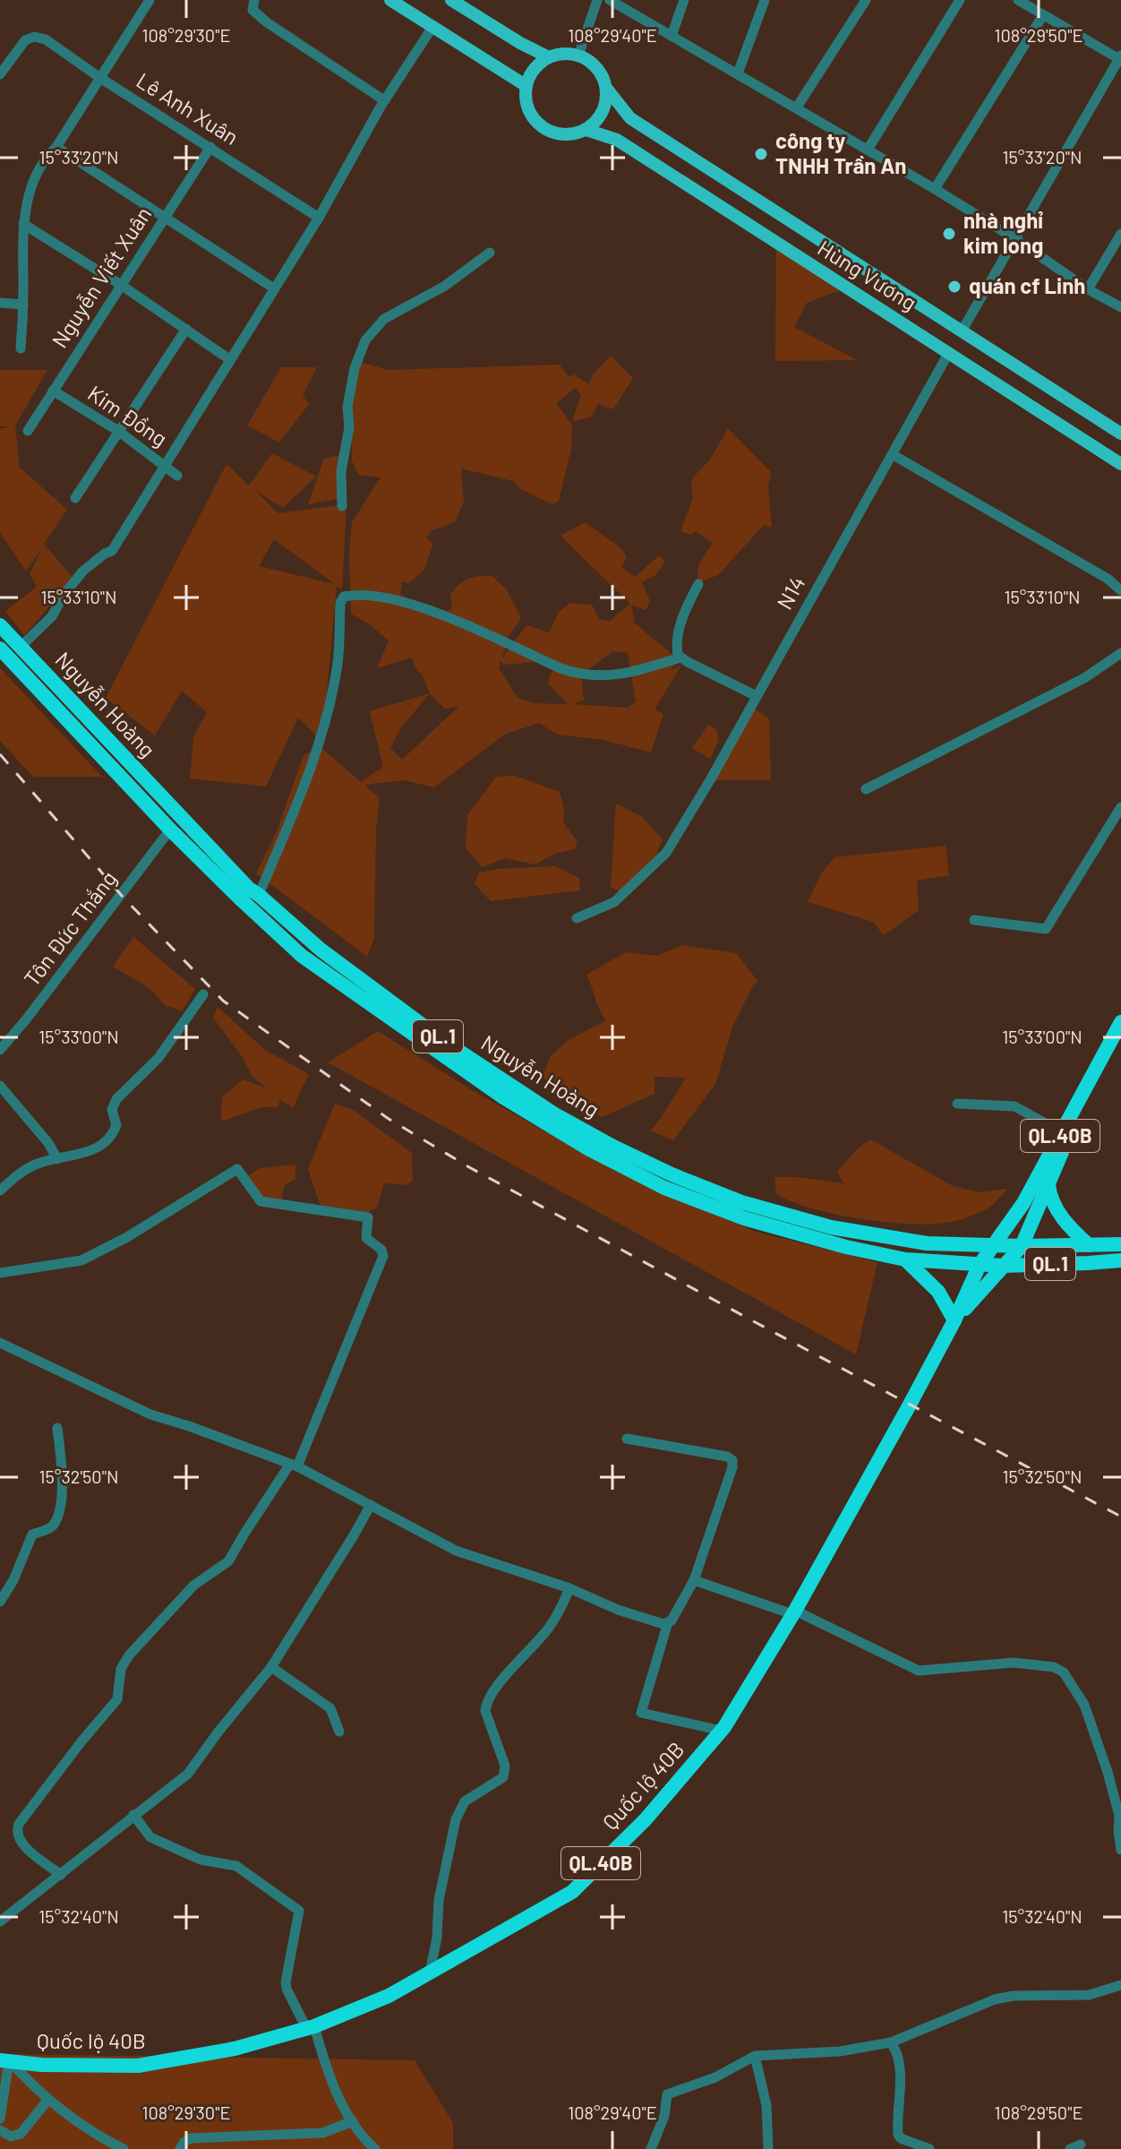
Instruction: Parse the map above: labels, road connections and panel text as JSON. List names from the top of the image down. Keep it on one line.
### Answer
{"streets":{"highway":["Nguyễn Hoàng","QL.1","QL.40B","Quốc lộ 40B"],"main road":["Hùng Vương"],"street":["Lê Anh Xuân","Nguyễn Viết Xuân","Kim Đồng","N14","Tôn Đức Thắng"]},"crossings":[["Lê Anh Xuân","Nguyễn Viết Xuân"],["Hùng Vương","N14"],["Nguyễn Viết Xuân","Kim Đồng"],["Nguyễn Hoàng","Tôn Đức Thắng"],["Nguyễn Hoàng","QL.40B"],["Nguyễn Hoàng","Quốc lộ 40B"],["QL.40B","Quốc lộ 40B"]],"places":["công ty TNHH Trần An","nhà nghỉ kim long","quán cf Linh"],"coordinates":["108°29'30\"E","108°29'40\"E","108°29'50\"E","15°33'20\"N","15°33'10\"N","15°33'00\"N","15°32'50\"N","15°32'40\"N"]}
